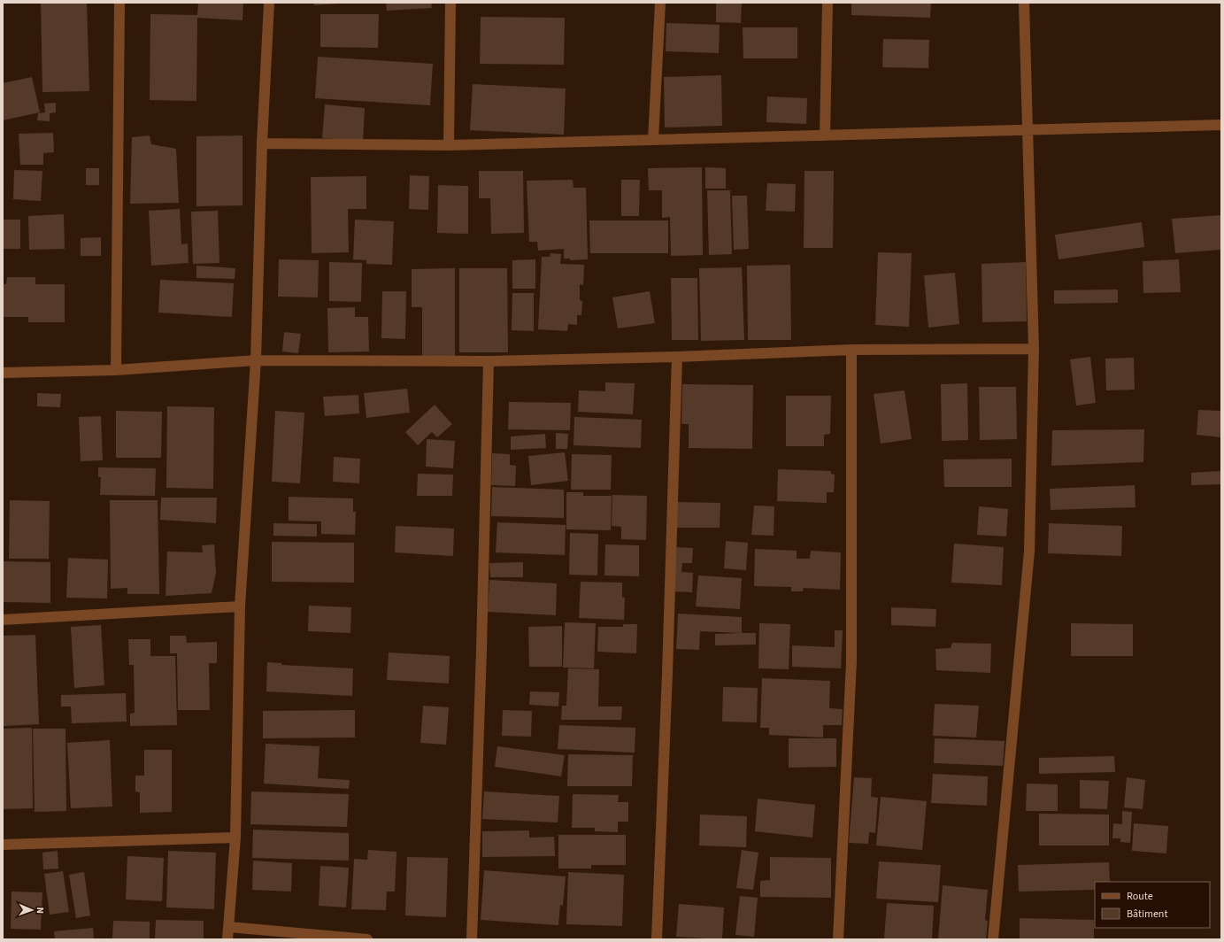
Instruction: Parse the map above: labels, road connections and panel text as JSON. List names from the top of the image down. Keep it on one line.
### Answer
{"legend":["Route","Bâtiment"],"north":"right"}
